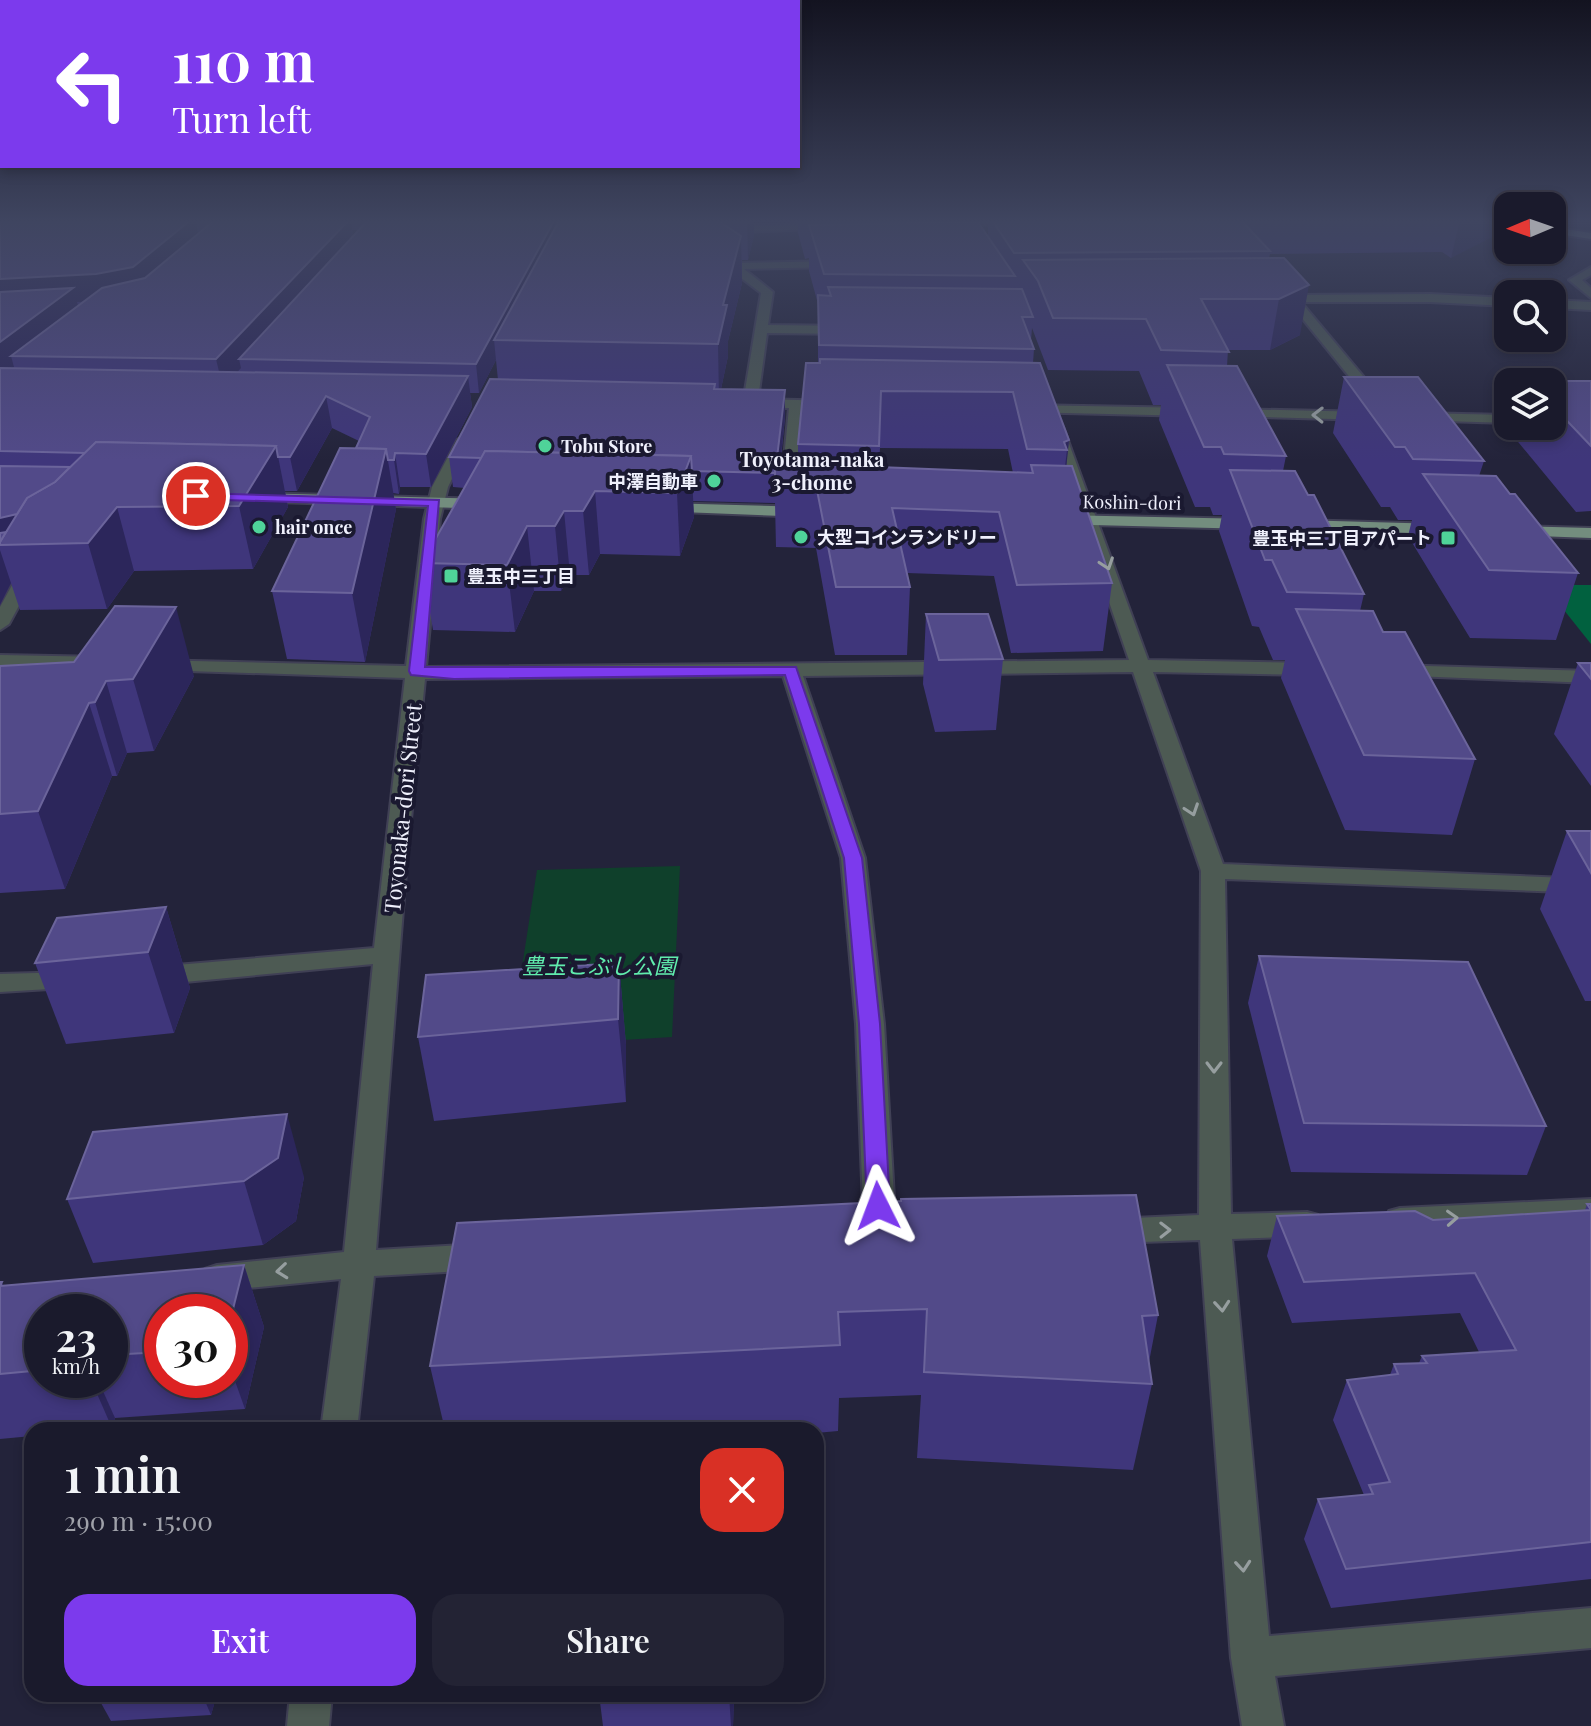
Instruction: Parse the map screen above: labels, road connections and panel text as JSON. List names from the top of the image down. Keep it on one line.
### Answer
{"streets":{"main road":["Koshin-dori"],"street":["Toyonaka-dori Street"]},"districts":["Toyotama-naka 3-chome"],"parks":["豊玉こぶし公園"],"places":{"other":["Tobu Store","中澤自動車","hair once","大型コインランドリー"],"transit":["豊玉中三丁目アパート","豊玉中三丁目"]},"north":"left","page":{"turn":["110 m","Turn left"],"speed":"23 km/h","limit":"30","heading":["1 min","290 m · 15:00"],"buttons":["Exit","Share"]}}
